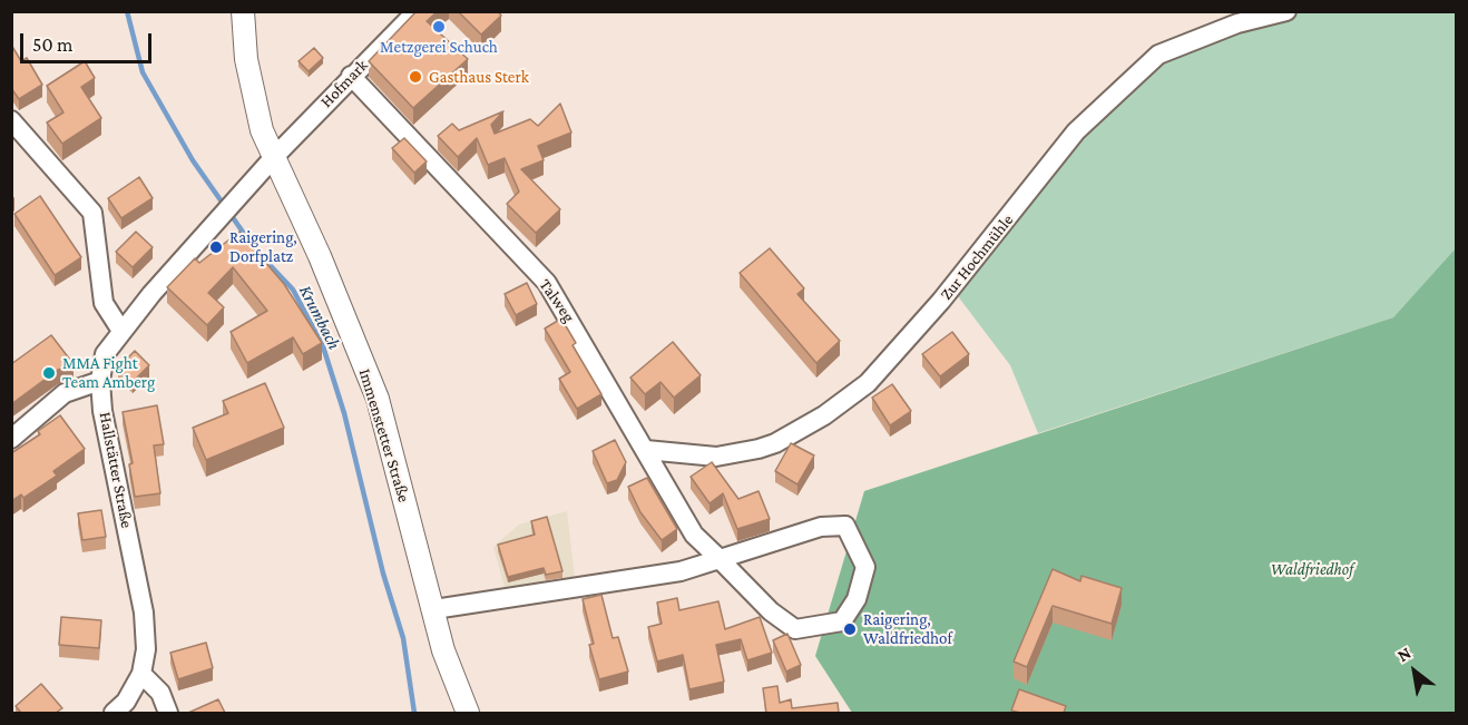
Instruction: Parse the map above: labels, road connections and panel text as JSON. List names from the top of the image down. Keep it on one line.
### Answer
{"streets":{"main road":["Immenstetter Straße"],"street":["Hofmark","Zur Hochmühle","Talweg","Hallstätter Straße"]},"crossings":[["Hofmark","Talweg"],["Hofmark","Immenstetter Straße"],["Hofmark","Hallstätter Straße"],["Zur Hochmühle","Talweg"],["Immenstetter Straße","Hallstätter Straße"]],"water":["Krumbach"],"parks":["Waldfriedhof"],"places":["Metzgerei Schuch","Gasthaus Sterk","Raigering, Dorfplatz","MMA Fight Team Amberg","Raigering, Waldfriedhof"],"scale_bar":"50 m","north":"top left"}
